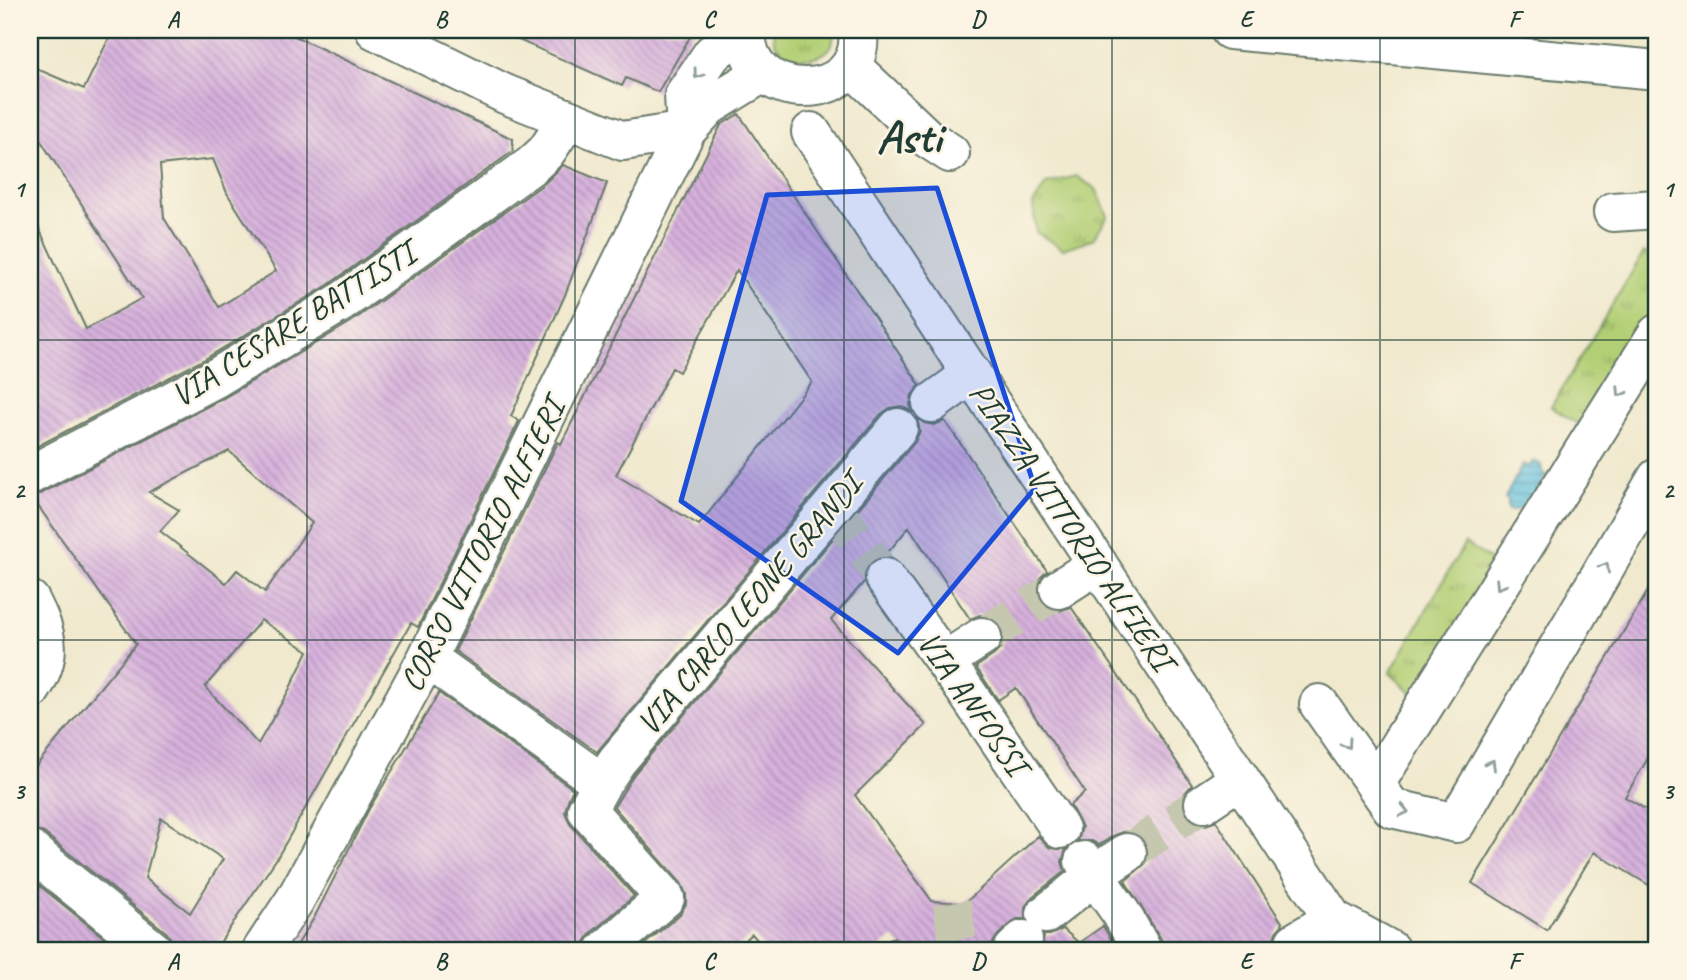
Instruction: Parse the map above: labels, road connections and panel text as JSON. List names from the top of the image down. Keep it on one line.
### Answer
{"streets":{"street":["VIA CESARE BATTISTI","PIAZZA VITTORIO ALFIERI","CORSO VITTORIO ALFIERI","VIA CARLO LEONE GRANDI","VIA ANFOSSI"]},"crossings":[["PIAZZA VITTORIO ALFIERI","CORSO VITTORIO ALFIERI"]],"districts":["Asti"],"grid":{"columns":["A","B","C","D","E","F"],"rows":["1","2","3"]}}
